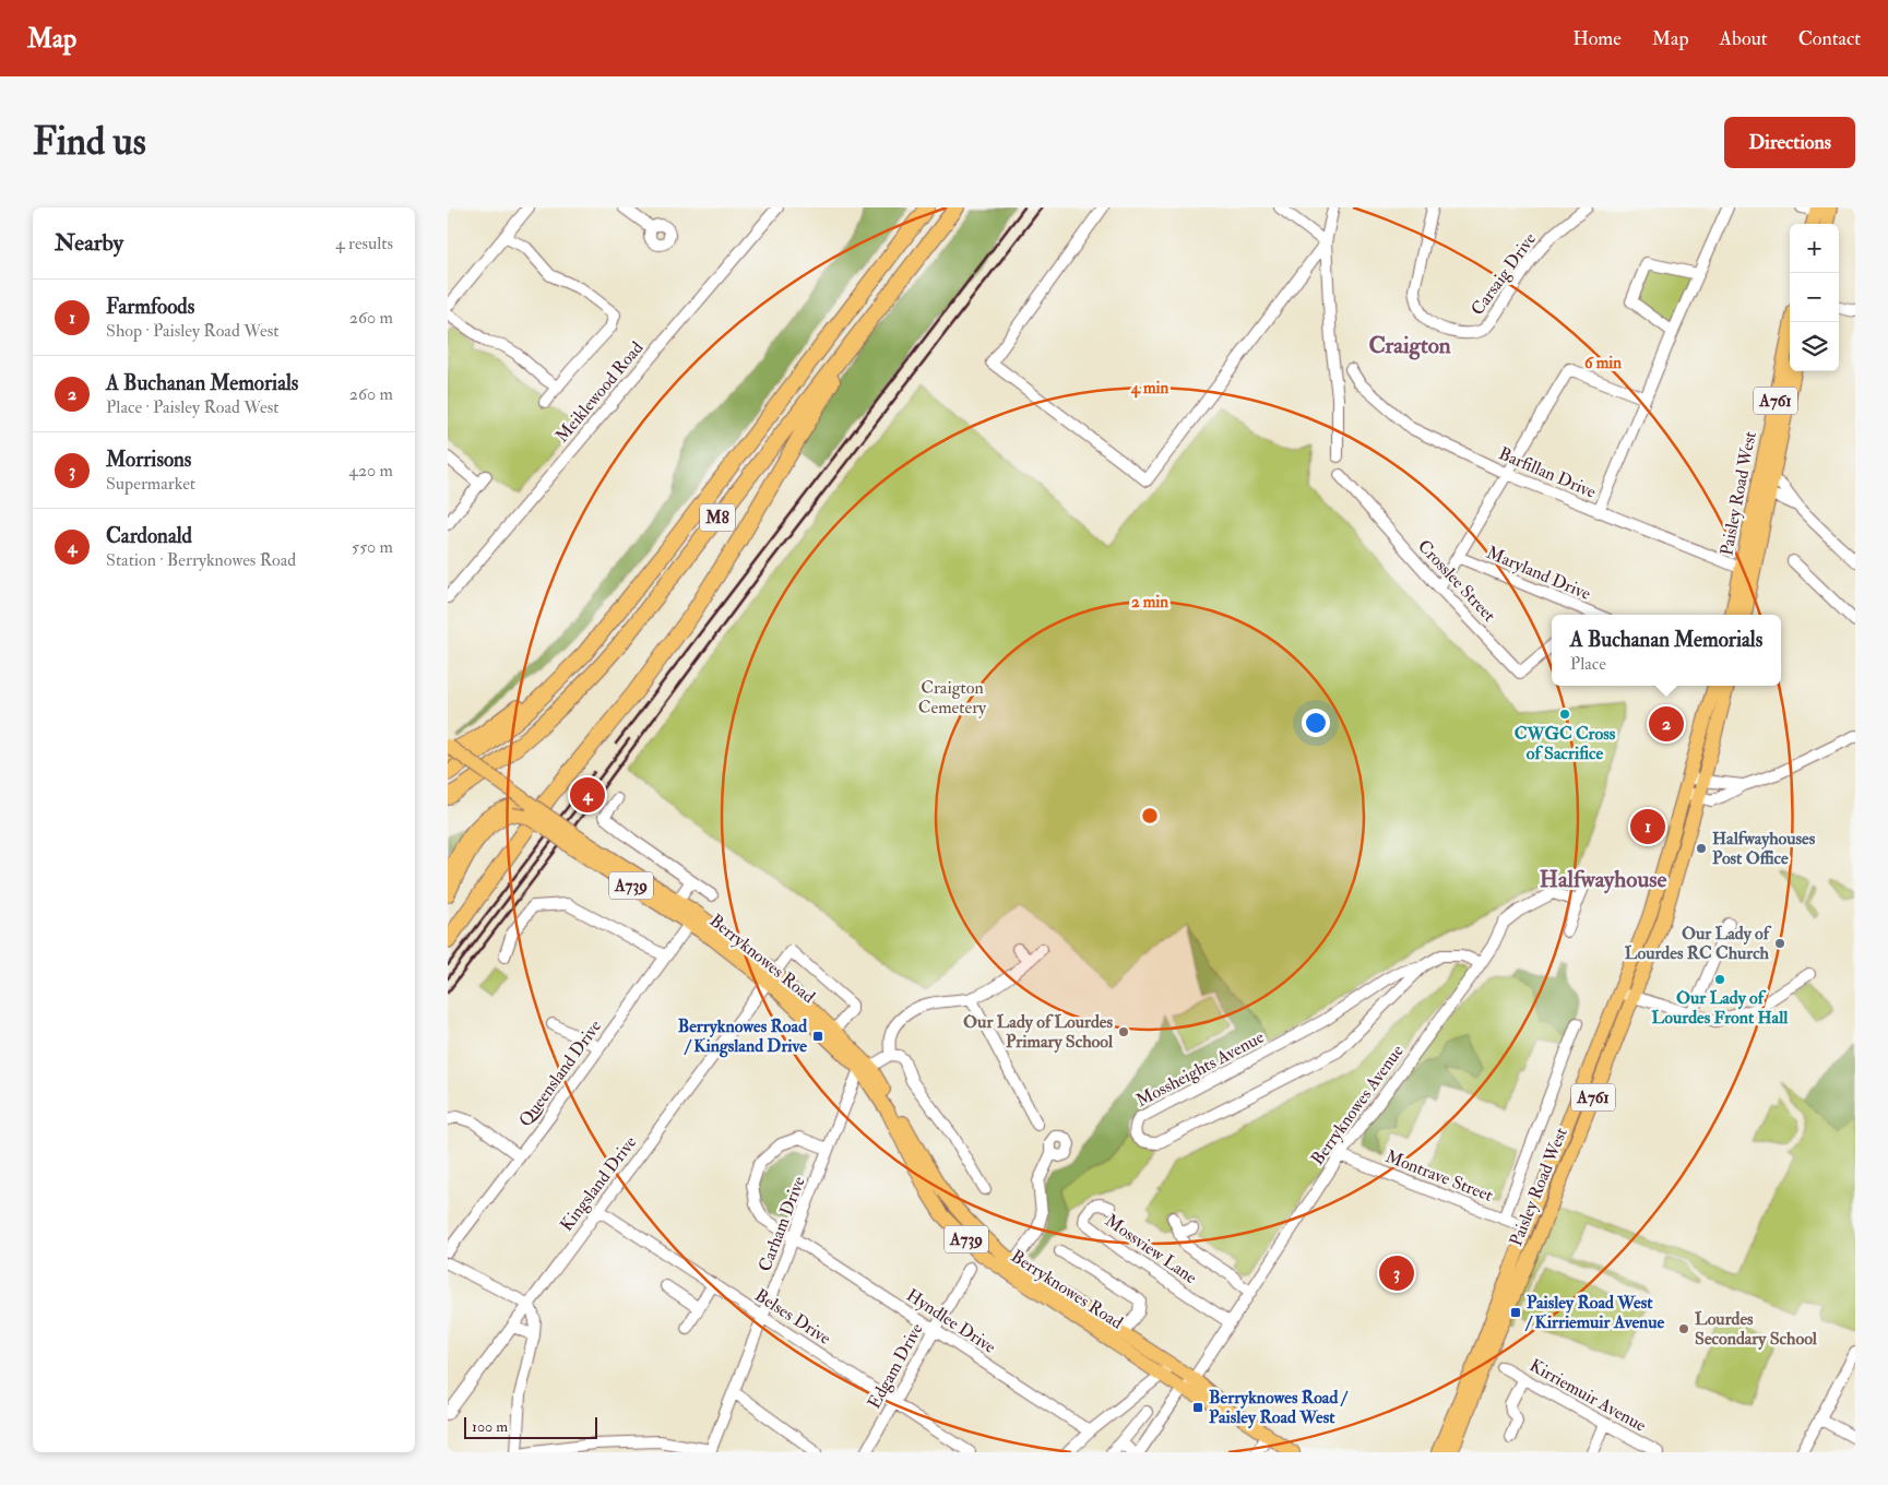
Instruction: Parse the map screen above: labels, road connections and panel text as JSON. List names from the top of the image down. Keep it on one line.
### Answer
{"streets":{"highway":["M8"],"main road":["A761","Paisley Road West","A739","Berryknowes Road"],"street":["Carsaig Drive","Meiklewood Road","Barfillan Drive","Maryland Drive","Crosslee Street","Mossheights Avenue","Queensland Drive","Berryknowes Avenue","Montrave Street","Kingsland Drive","Carham Drive","Mossview Lane","Belses Drive","Hyndlee Drive","Edgam Drive","Kirriemuir Avenue"]},"crossings":[["Barfillan Drive","Paisley Road West"],["Paisley Road West","Montrave Street"],["Berryknowes Road","Queensland Drive"],["Berryknowes Road","Berryknowes Avenue"],["Berryknowes Road","Kingsland Drive"],["Berryknowes Road","Carham Drive"],["Mossheights Avenue","Berryknowes Avenue"],["Berryknowes Avenue","Montrave Street"],["Berryknowes Avenue","Mossview Lane"],["Kingsland Drive","Belses Drive"],["Carham Drive","Belses Drive"],["Carham Drive","Hyndlee Drive"],["Belses Drive","Edgam Drive"],["Hyndlee Drive","Edgam Drive"]],"districts":["Craigton","Halfwayhouse"],"parks":["Craigton Cemetery"],"places":{"other":["CWGC Cross of Sacrifice","Halfwayhouses Post Office","Our Lady of Lourdes RC Church","Our Lady of Lourdes Front Hall","Our Lady of Lourdes Primary School","Lourdes Secondary School"],"transit":["Berryknowes Road / Kingsland Drive","Paisley Road West / Kirriemuir Avenue","Berryknowes Road / Paisley Road West"]},"scale_bar":"100 m","page":{"header":"Map","nav":["Home","Map","About","Contact"],"buttons":"Directions","title":"Find us","heading":["Nearby","4 results"],"map_buttons":["+","−"],"list":[{"mark":"1","name":"Farmfoods","note":"Shop · Paisley Road West","value":"260 m"},{"mark":"2","name":"A Buchanan Memorials","note":"Place · Paisley Road West","value":"260 m"},{"mark":"3","name":"Morrisons","note":"Supermarket","value":"420 m"},{"mark":"4","name":"Cardonald","note":"Station · Berryknowes Road","value":"550 m"}],"popup":["A Buchanan Memorials","Place"],"pins":["2","4","1","3"],"scale":"100 m"},"rings":["6 min","4 min","2 min"]}
